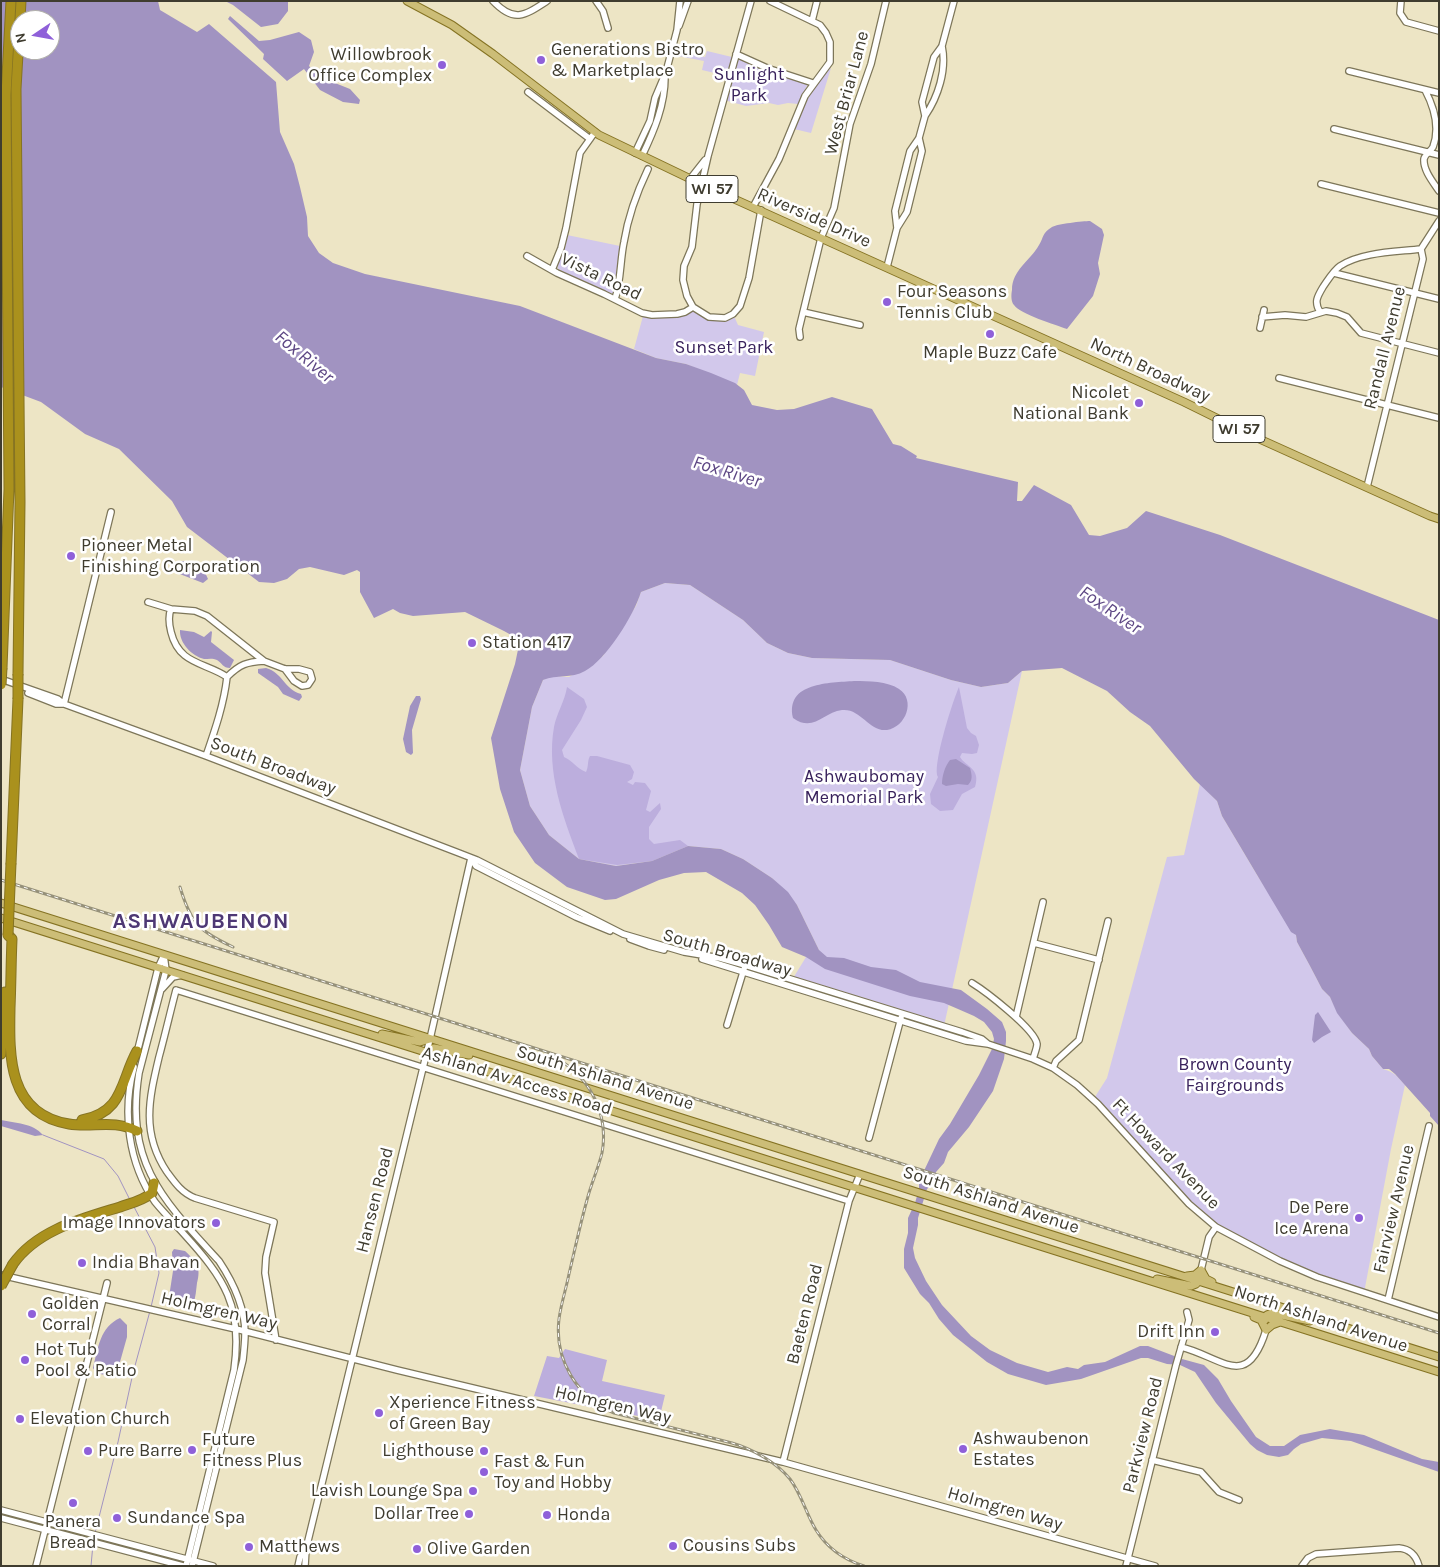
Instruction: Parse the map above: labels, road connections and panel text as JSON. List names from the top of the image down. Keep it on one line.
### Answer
{"streets":{"main road":["WI 57","Riverside Drive","North Broadway","South Ashland Avenue","North Ashland Avenue"],"street":["West Briar Lane","Vista Road","Randall Avenue","South Broadway","Ashland Av Access Road","Ft Howard Avenue","Hansen Road","Fairview Avenue","Holmgren Way","Baeten Road","Parkview Road"]},"crossings":[["West Briar Lane","Riverside Drive"],["Riverside Drive","North Broadway"],["Randall Avenue","North Broadway"],["South Broadway","Ft Howard Avenue"],["South Broadway","Hansen Road"],["South Ashland Avenue","Hansen Road"],["South Ashland Avenue","Baeten Road"],["South Ashland Avenue","North Ashland Avenue"],["Ashland Av Access Road","Hansen Road"],["Ashland Av Access Road","Holmgren Way"],["Ashland Av Access Road","Baeten Road"],["Ft Howard Avenue","Fairview Avenue"],["Hansen Road","Holmgren Way"],["Holmgren Way","Baeten Road"],["Holmgren Way","Parkview Road"]],"districts":["ASHWAUBENON"],"water":["Fox River"],"parks":["Sunlight Park","Sunset Park","Ashwaubomay Memorial Park","Brown County Fairgrounds"],"places":["Generations Bistro & Marketplace","Willowbrook Office Complex","Four Seasons Tennis Club","Maple Buzz Cafe","Nicolet National Bank","Pioneer Metal Finishing Corporation","Station 417","De Pere Ice Arena","Image Innovators","India Bhavan","Golden Corral","Drift Inn","Hot Tub Pool & Patio","Xperience Fitness of Green Bay","Elevation Church","Ashwaubenon Estates","Future Fitness Plus","Pure Barre","Lighthouse","Fast & Fun Toy and Hobby","Lavish Lounge Spa","Panera Bread","Dollar Tree","Honda","Sundance Spa","Cousins Subs","Matthews","Olive Garden"],"north":"left"}
